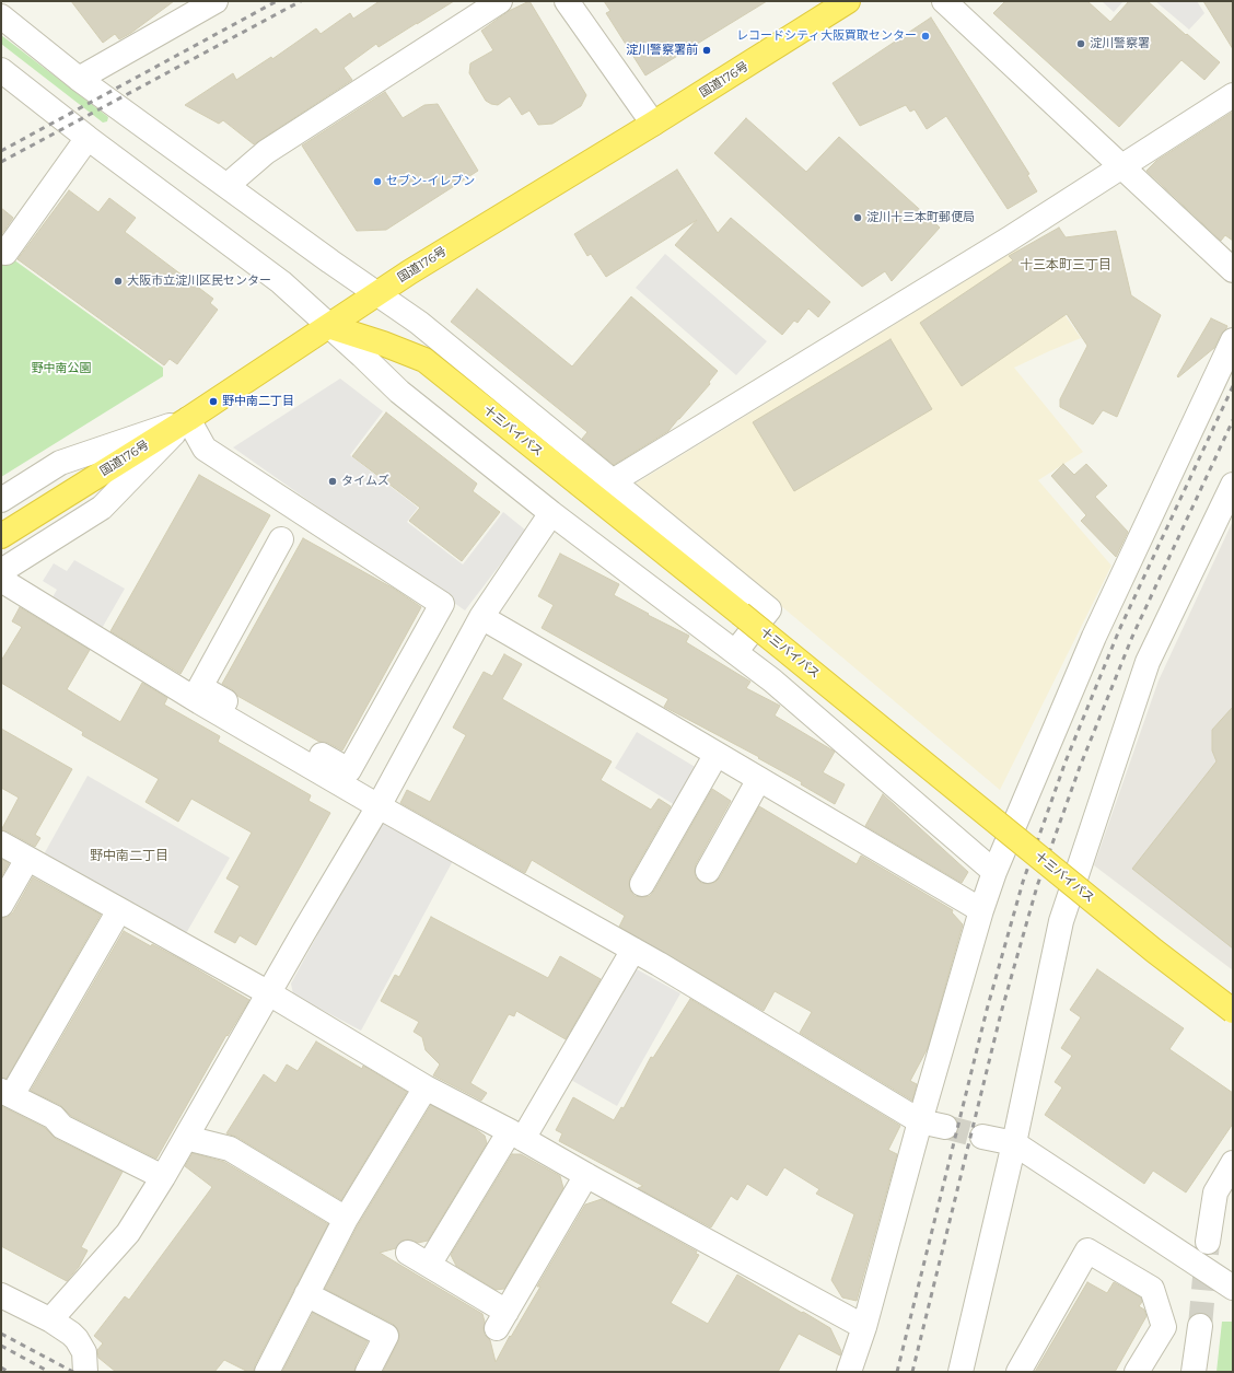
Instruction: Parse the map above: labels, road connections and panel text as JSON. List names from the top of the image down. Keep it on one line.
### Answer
{"streets":{"highway":["国道176号","十三バイパス"]},"crossings":[["国道176号","十三バイパス"]],"districts":["十三本町三丁目","野中南二丁目"],"parks":["野中南公園"],"places":["レコードシティ大阪買取センター","淀川警察署","淀川警察署前","セブン-イレブン","淀川十三本町郵便局","大阪市立淀川区民センター","野中南二丁目","タイムズ"]}
